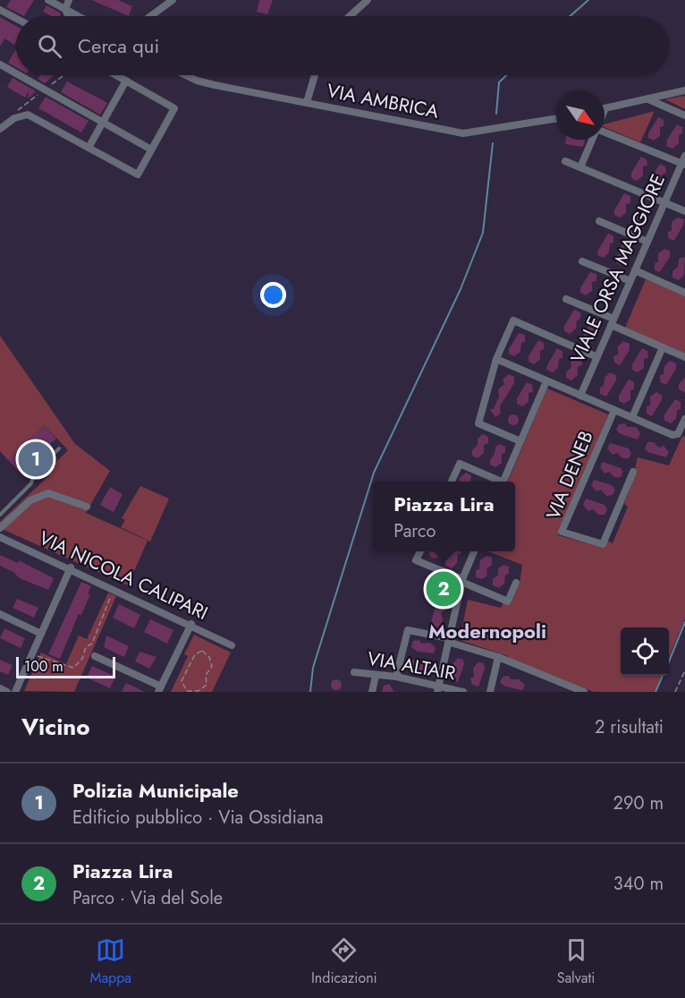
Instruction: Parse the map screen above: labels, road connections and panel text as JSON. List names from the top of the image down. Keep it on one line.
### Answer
{"streets":{"street":["VIA AMBRICA","VIALE ORSA MAGGIORE","VIA DENEB","VIA NICOLA CALIPARI","VIA ALTAIR"]},"districts":["Modernopoli"],"scale_bar":"100 m","north":"bottom right","page":{"search":"Cerca qui","pins":["1","2"],"popup":["Piazza Lira","Parco"],"scale":"100 m","heading":["Vicino","2 risultati"],"list":[{"mark":"1","name":"Polizia Municipale","note":"Edificio pubblico · Via Ossidiana","value":"290 m"},{"mark":"2","name":"Piazza Lira","note":"Parco · Via del Sole","value":"340 m"}],"nav":["Mappa","Indicazioni","Salvati"]}}
